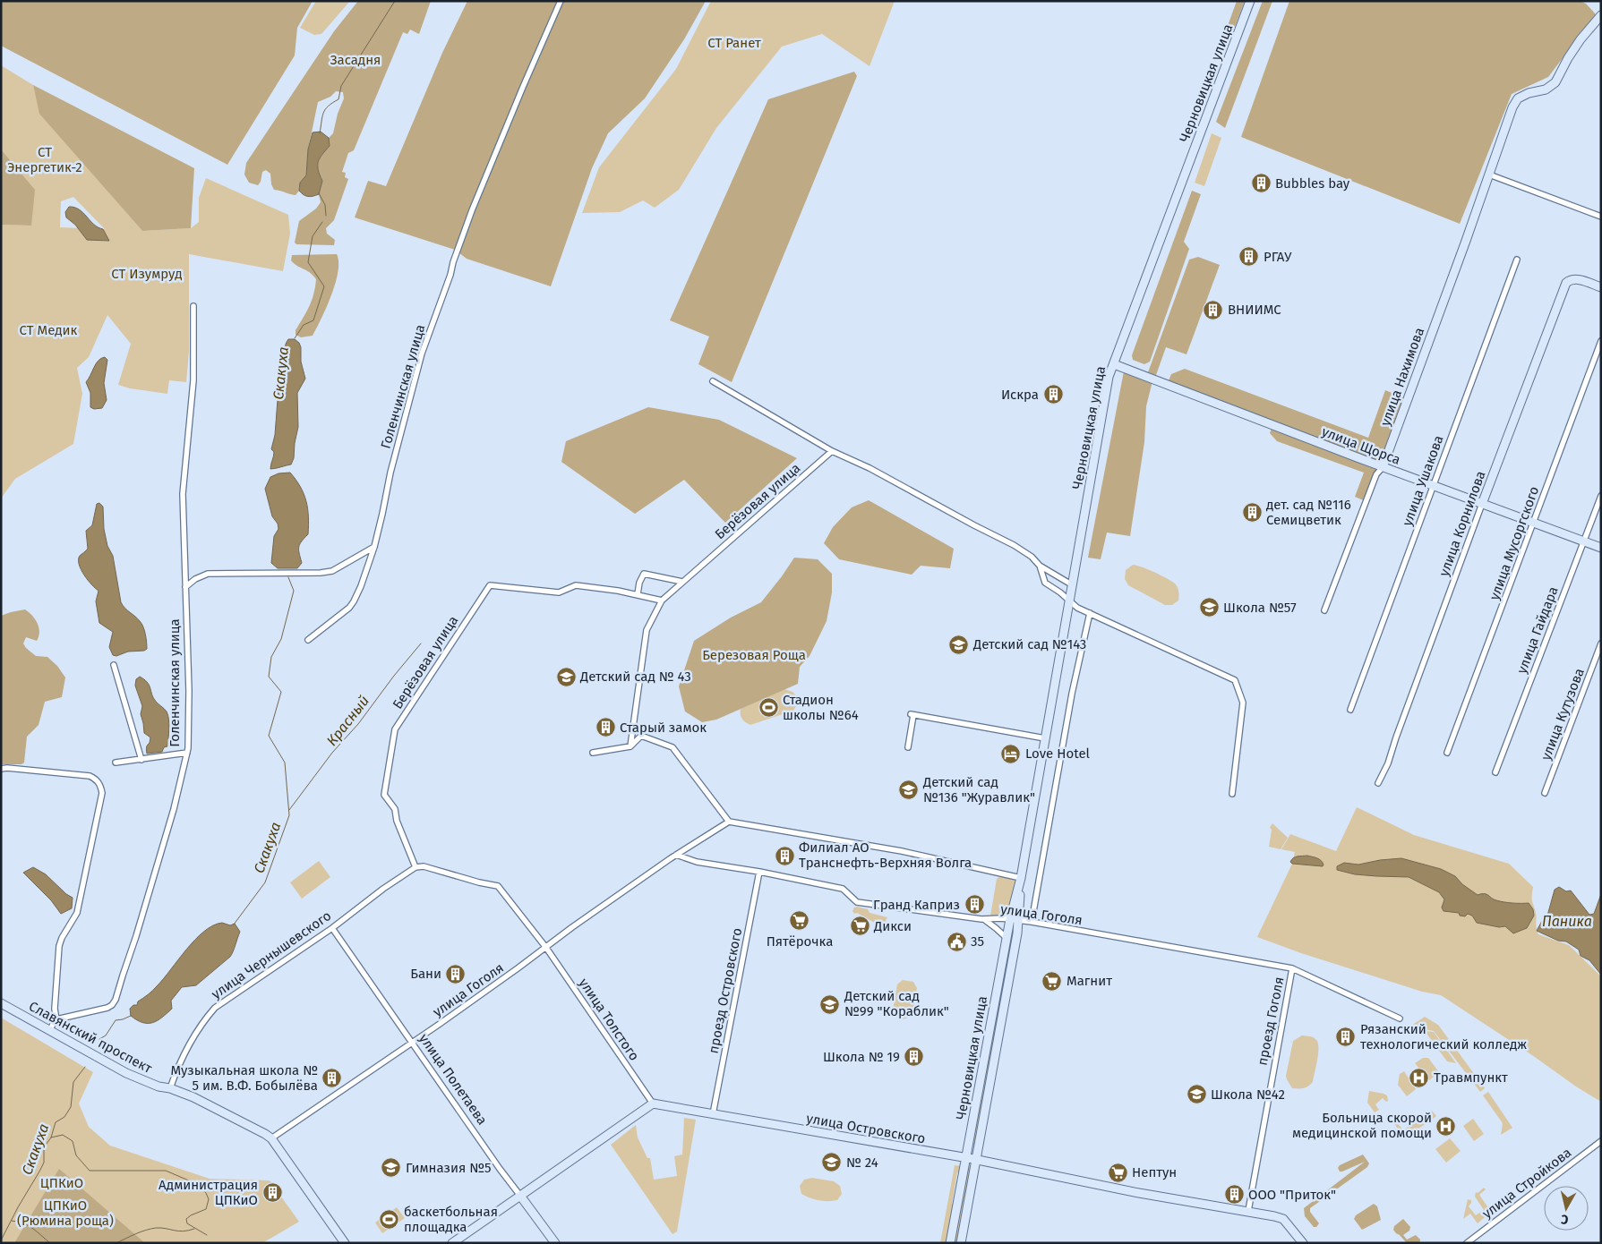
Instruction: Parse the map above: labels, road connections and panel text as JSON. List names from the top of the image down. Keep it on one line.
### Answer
{"streets":{"street":["Черновицкая улица","улица Нахимова","Голенчинская улица","улица Щорса","улица Ушакова","Берёзовая улица","улица Корнилова","улица Мусоргского","улица Гайдара","улица Кутузова","улица Гоголя","улица Чернышевского","проезд Островского","улица Толстого","проезд Гоголя","Славянский проспект","улица Полетаева","улица Островского","улица Стройкова"]},"crossings":[["Черновицкая улица","улица Щорса"],["Черновицкая улица","улица Гоголя"],["Черновицкая улица","улица Островского"],["улица Нахимова","улица Щорса"],["улица Щорса","улица Ушакова"],["улица Щорса","улица Корнилова"],["улица Щорса","улица Мусоргского"],["улица Щорса","улица Гайдара"],["Берёзовая улица","улица Чернышевского"],["Берёзовая улица","улица Толстого"],["улица Гоголя","проезд Островского"],["улица Гоголя","улица Толстого"],["улица Гоголя","проезд Гоголя"],["улица Гоголя","Славянский проспект"],["улица Гоголя","улица Полетаева"],["улица Чернышевского","улица Толстого"],["улица Чернышевского","Славянский проспект"],["улица Чернышевского","улица Полетаева"],["проезд Островского","улица Островского"],["улица Толстого","улица Островского"],["проезд Гоголя","улица Островского"]],"water":["Скакуха","Красный","Паника"],"parks":["СТ Ранет","Засадня","СТ Энергетик-2","СТ Изумруд","СТ Медик","Березовая Роща","ЦПКиО","ЦПКиО (Рюмина роща)"],"places":{"building":["Bubbles bay","РГАУ","ВНИИМС","Искра","дет. сад №116 Семицветик","Старый замок","Филиал АО Транснефть-Верхняя Волга","Гранд Каприз","Бани","Рязанский технологический колледж","Школа № 19","Музыкальная школа № 5 им. В.Ф. Бобылёва","Администрация ЦПКиО","ООО \"Приток\""],"school or university":["Школа №57","Детский сад №143","Детский сад № 43","Детский сад №136 \"Журавлик\"","Детский сад №99 \"Кораблик\"","Школа №42","№ 24","Гимназия №5"],"sports":["Стадион школы №64","баскетбольная площадка"],"hotel":["Love Hotel"],"supermarket":["Пятёрочка","Дикси","Магнит","Нептун"],"public building":["35"],"hospital":["Травмпункт","Больница скорой медицинской помощи"]},"north":"bottom"}
